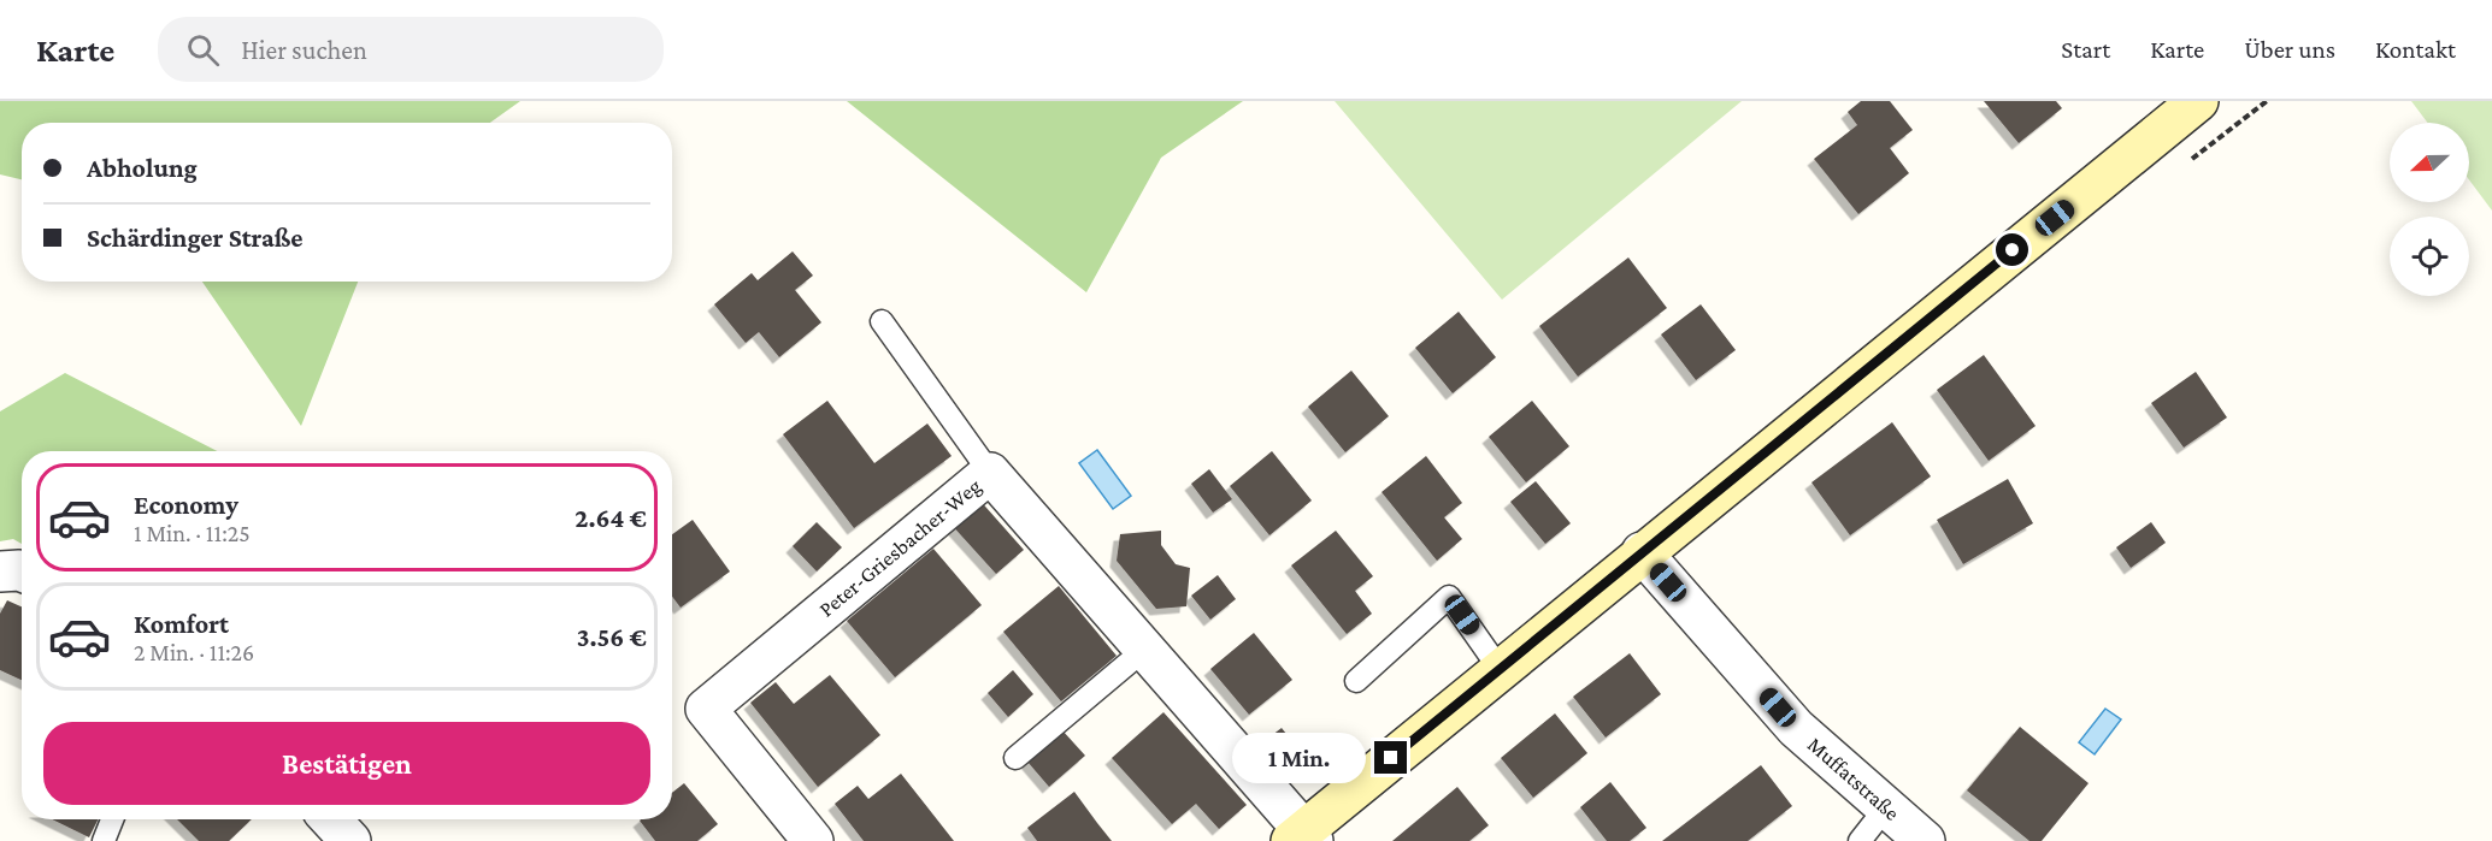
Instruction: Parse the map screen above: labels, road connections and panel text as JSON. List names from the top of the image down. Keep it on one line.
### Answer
{"streets":{"street":["Peter-Griesbacher-Weg","Muffatstraße"]},"north":"left","page":{"header":"Karte","search":"Hier suchen","nav":["Start","Karte","Über uns","Kontakt"],"banner":["Abholung","Schärdinger Straße"],"list":[{"name":"Economy","note":"1 Min. · 11:25","value":"2.64 €"},{"name":"Komfort","note":"2 Min. · 11:26","value":"3.56 €"}],"buttons":"Bestätigen","bubble":"1 Min."}}
